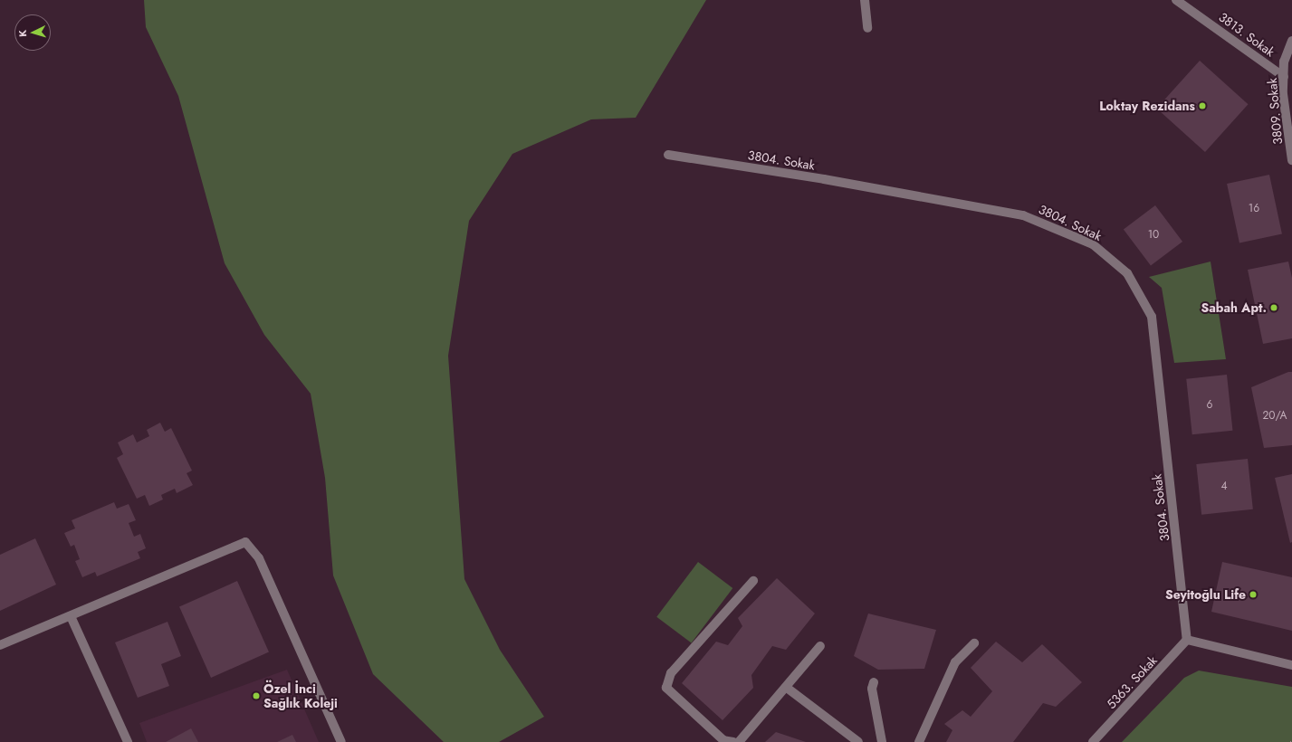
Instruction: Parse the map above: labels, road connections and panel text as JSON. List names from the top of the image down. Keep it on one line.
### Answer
{"streets":{"street":["3813. Sokak","3809. Sokak","3804. Sokak","5363. Sokak"]},"crossings":[["3813. Sokak","3809. Sokak"],["3804. Sokak","5363. Sokak"]],"places":["Loktay Rezidans","Sabah Apt.","Seyitoğlu Life","Özel İnci Sağlık Koleji"],"house_numbers":["16","10","6","20/A","4"],"north":"left"}
